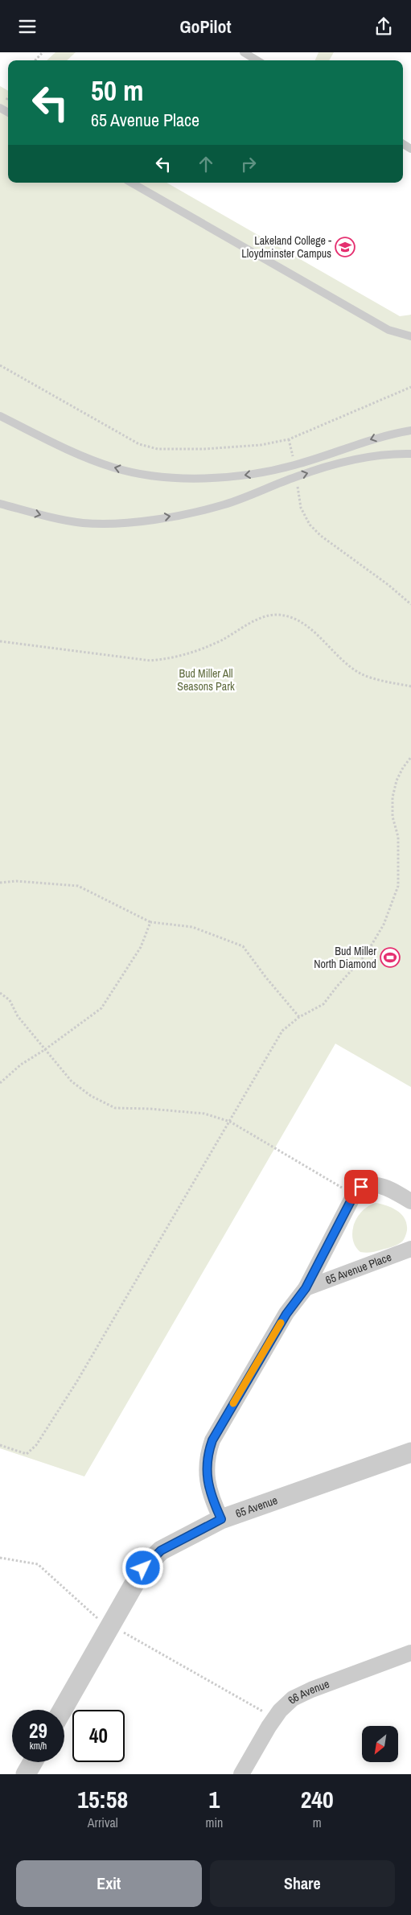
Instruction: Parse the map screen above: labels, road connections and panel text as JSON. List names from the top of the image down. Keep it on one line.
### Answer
{"streets":{"street":["65 Avenue Place","65 Avenue","66 Avenue"]},"crossings":[["65 Avenue Place","65 Avenue"]],"parks":["Bud Miller All Seasons Park"],"places":{"school or university":["Lakeland College - Lloydminster Campus"],"sports":["Bud Miller North Diamond"]},"north":"bottom left","page":{"header":"GoPilot","turn":["50 m","65 Avenue Place"],"speed":"29 km/h","limit":"40","eta":["15:58","Arrival","1","min","240","m"],"buttons":["Exit","Share"]}}
